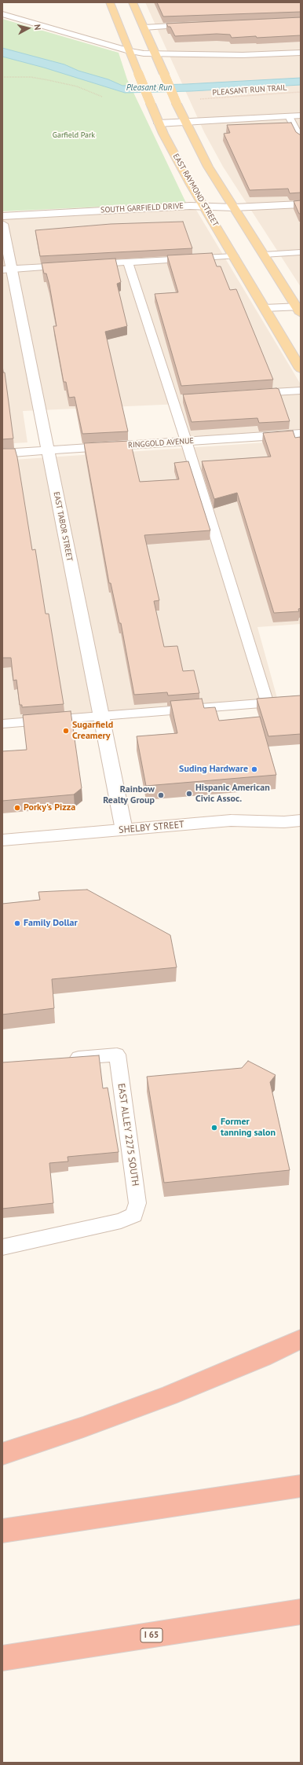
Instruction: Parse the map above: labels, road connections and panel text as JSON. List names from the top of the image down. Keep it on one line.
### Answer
{"streets":{"highway":["I 65"],"main road":["EAST RAYMOND STREET"],"street":["SOUTH GARFIELD DRIVE","RINGGOLD AVENUE","EAST TABOR STREET","SHELBY STREET"],"lane":["EAST ALLEY 2275 SOUTH"],"path":["PLEASANT RUN TRAIL"]},"crossings":[["EAST RAYMOND STREET","SOUTH GARFIELD DRIVE"],["RINGGOLD AVENUE","EAST TABOR STREET"],["EAST TABOR STREET","SHELBY STREET"]],"water":["Pleasant Run"],"parks":["Garfield Park"],"places":["Sugarfield Creamery","Suding Hardware","Hispanic American Civic Assoc.","Rainbow Realty Group","Porky's Pizza","Family Dollar","Former tanning salon"],"north":"right"}
